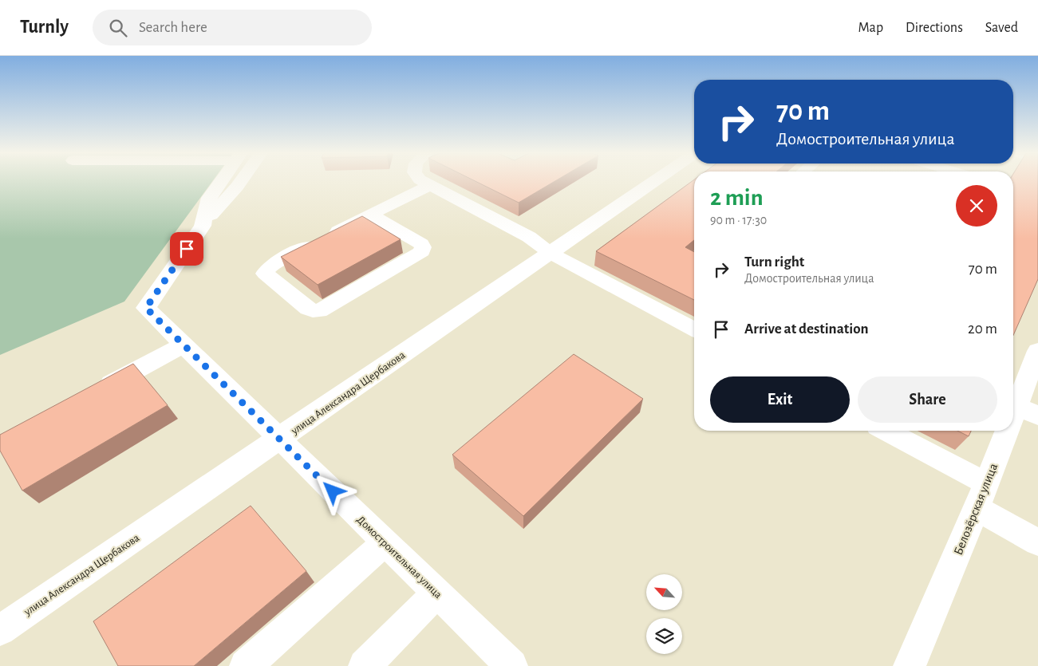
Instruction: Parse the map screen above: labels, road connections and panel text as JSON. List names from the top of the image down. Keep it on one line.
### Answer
{"streets":{"street":["улица Александра Щербакова","Белозёрская улица","Домостроительная улица"]},"crossings":[["улица Александра Щербакова","Домостроительная улица"]],"north":"top left","page":{"header":"Turnly","search":"Search here","nav":["Map","Directions","Saved"],"turn":["70 m","Домостроительная улица"],"heading":["2 min","90 m · 17:30"],"list":[{"name":"Turn right","note":"Домостроительная улица","value":"70 m"},{"name":"Arrive at destination","value":"20 m"}],"buttons":["Exit","Share"]}}
